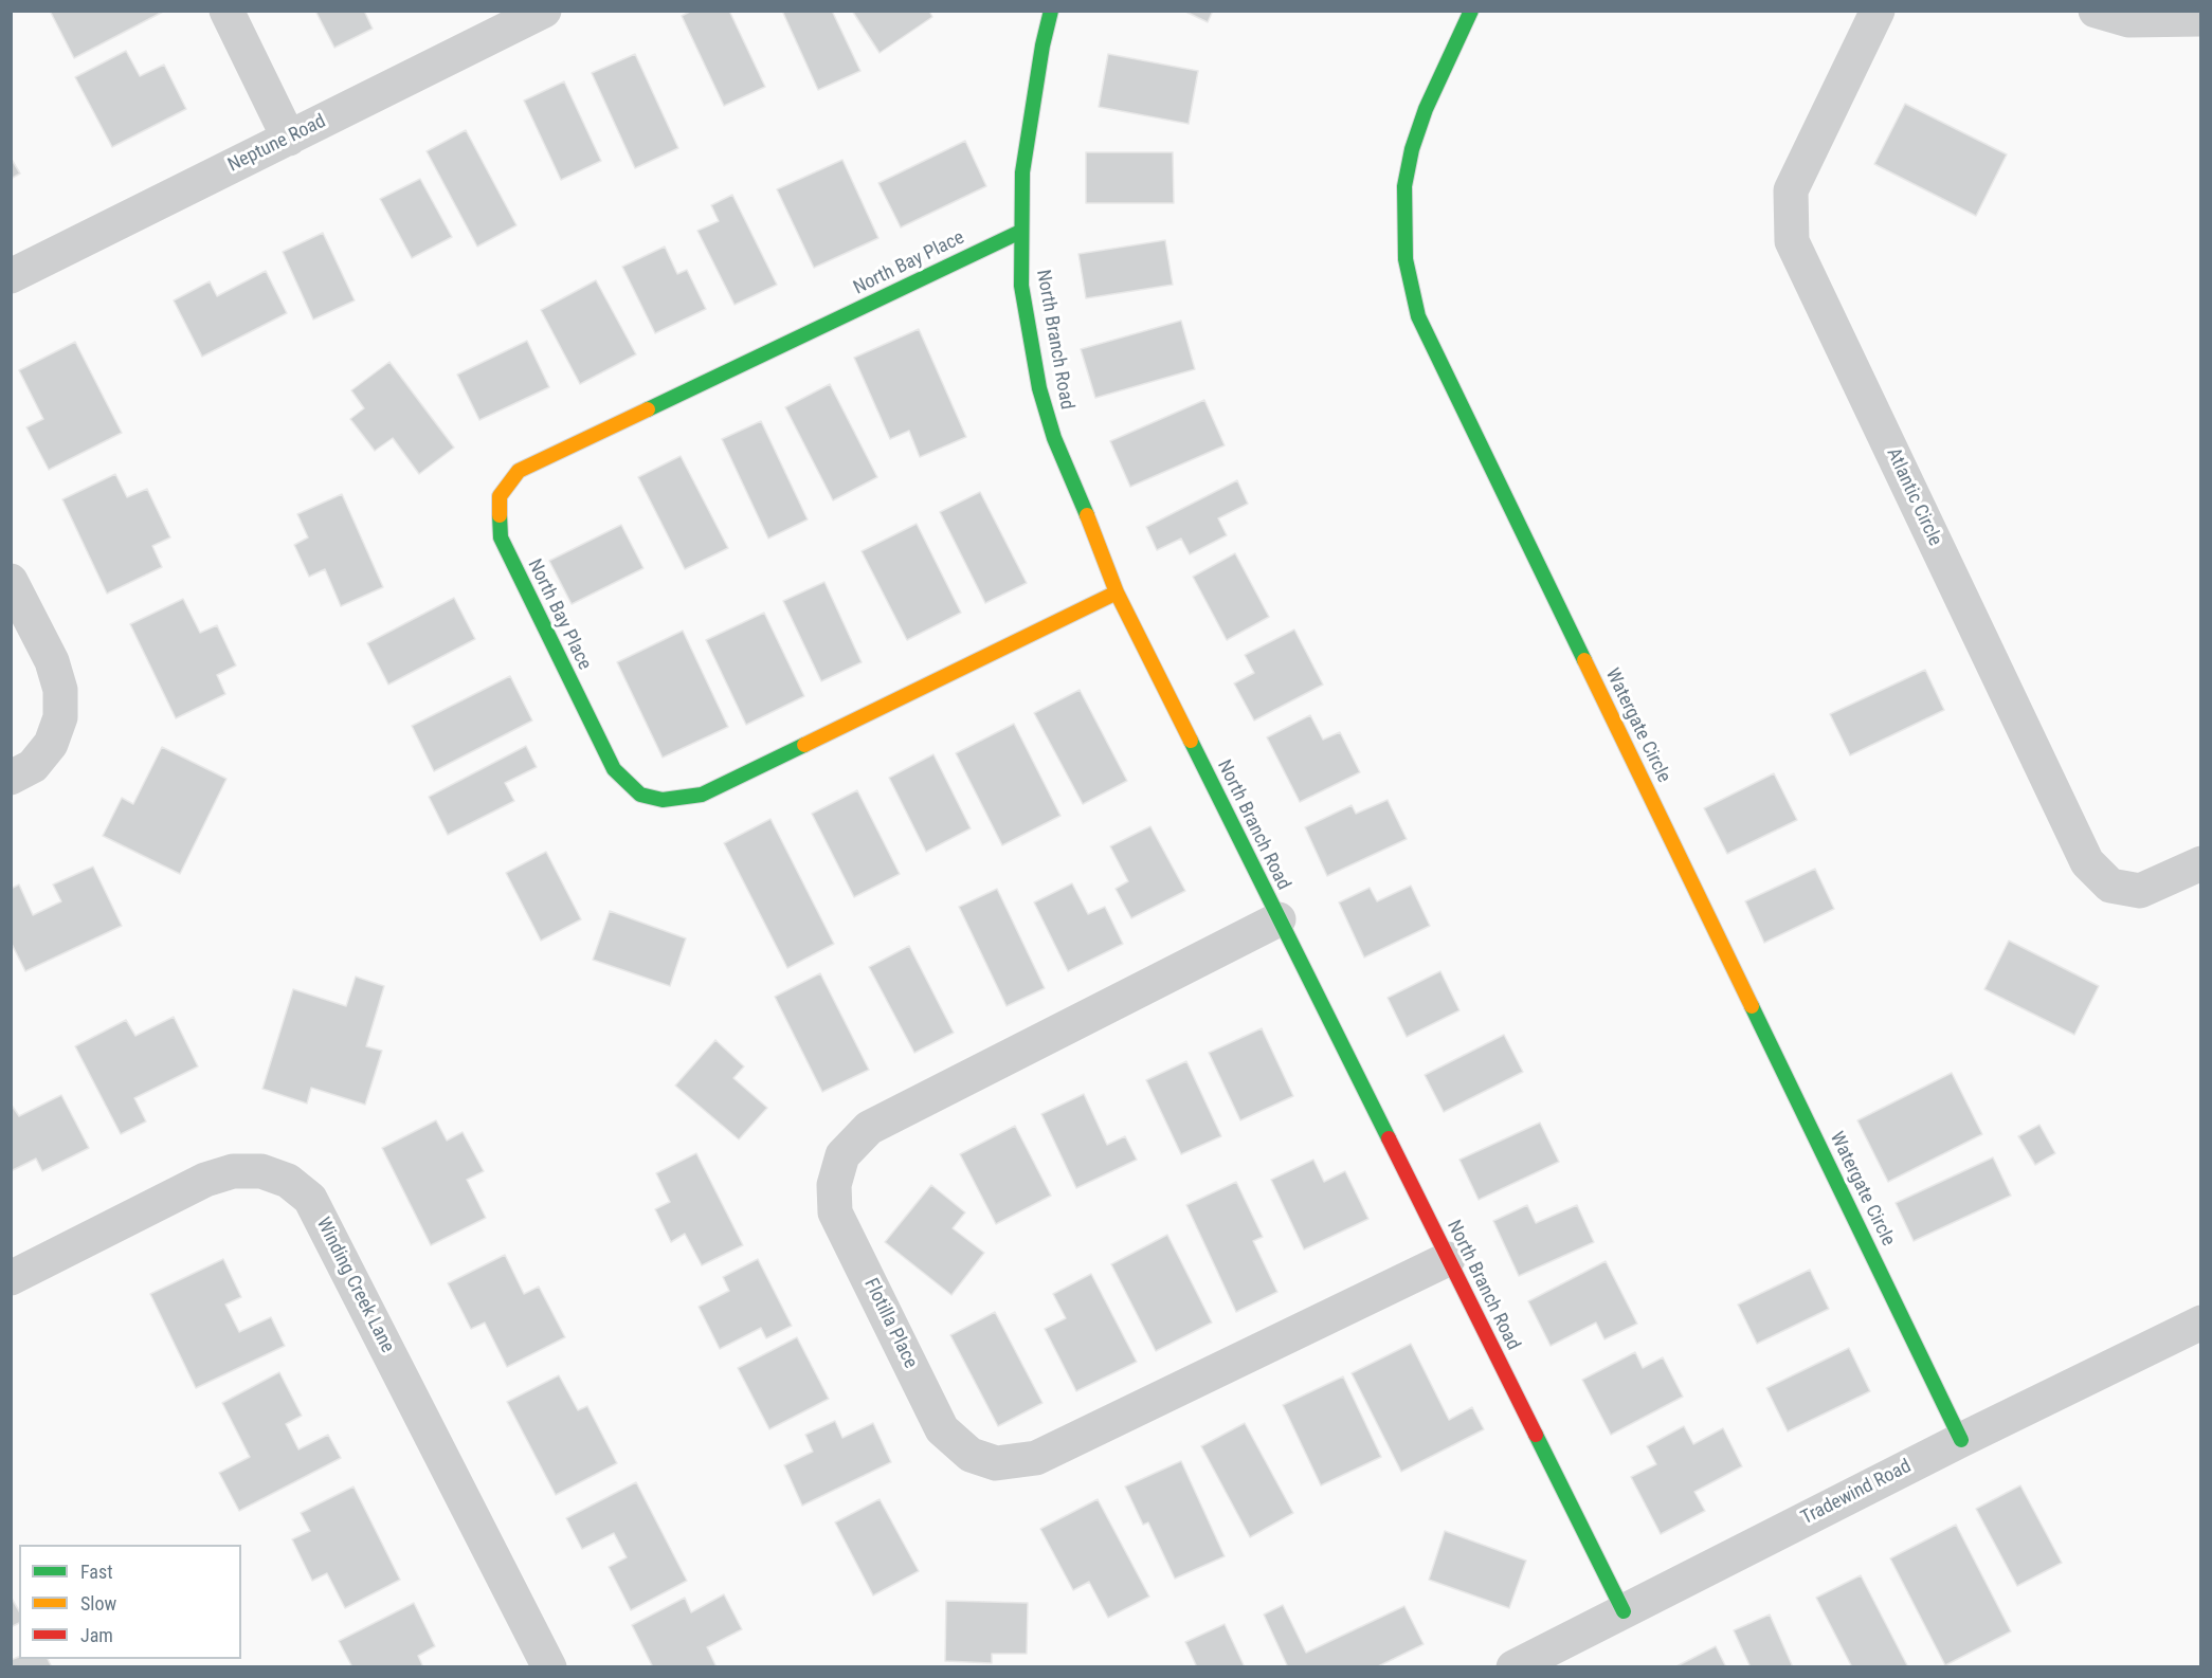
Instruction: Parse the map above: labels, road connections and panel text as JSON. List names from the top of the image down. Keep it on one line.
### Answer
{"streets":{"street":["Neptune Road","North Bay Place","North Branch Road","Atlantic Circle","Watergate Circle","Winding Creek Lane","Flotilla Place","Tradewind Road"]},"crossings":[["North Bay Place","North Branch Road"],["North Branch Road","Flotilla Place"],["North Branch Road","Tradewind Road"],["Watergate Circle","Tradewind Road"]],"legend":["Fast","Slow","Jam"]}
